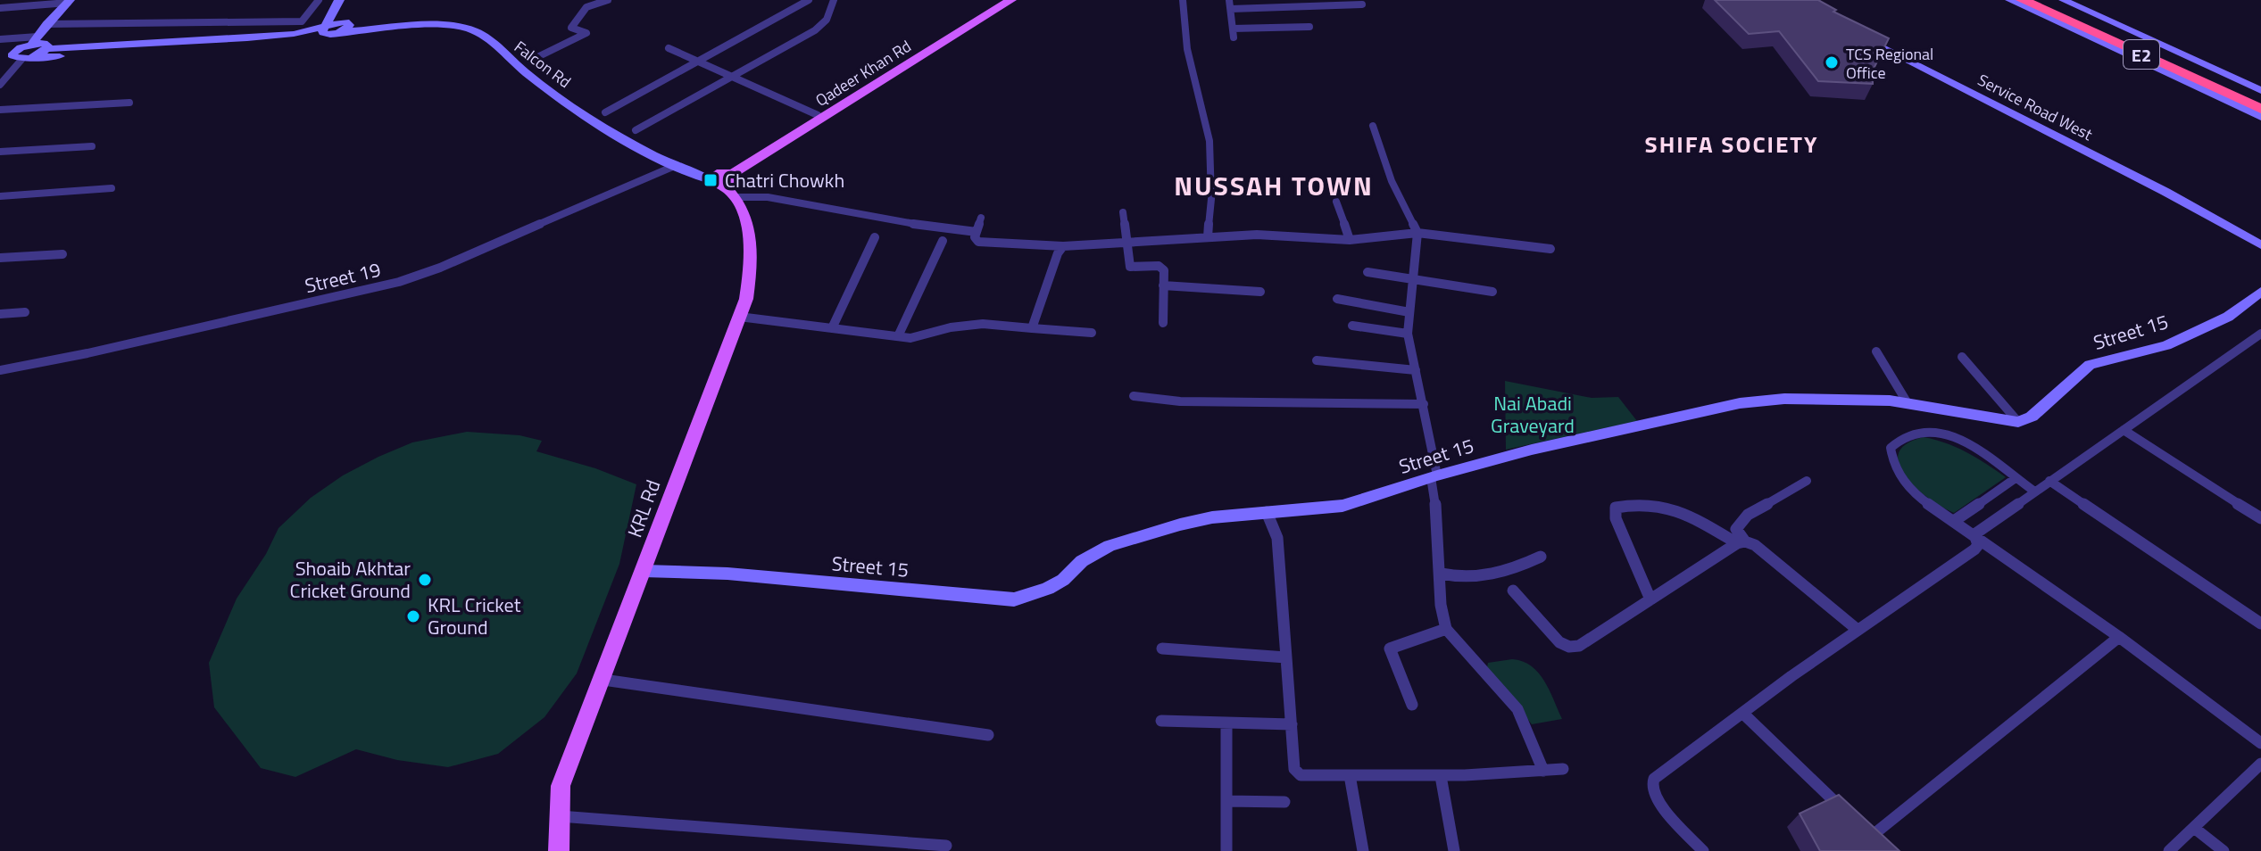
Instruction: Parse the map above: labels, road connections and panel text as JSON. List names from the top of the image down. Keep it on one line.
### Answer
{"streets":{"highway":["E2"],"main road":["Qadeer Khan Rd","KRL Rd"],"street":["Falcon Rd","Service Road West","Street 19","Street 15"]},"crossings":[["Falcon Rd","Qadeer Khan Rd"],["Falcon Rd","Street 19"],["Falcon Rd","KRL Rd"],["Qadeer Khan Rd","KRL Rd"],["Street 15","KRL Rd"]],"districts":["SHIFA SOCIETY","NUSSAH TOWN"],"parks":["Nai Abadi Graveyard"],"places":{"other":["TCS Regional Office","Shoaib Akhtar Cricket Ground","KRL Cricket Ground"],"transit":["Chatri Chowkh"]}}
